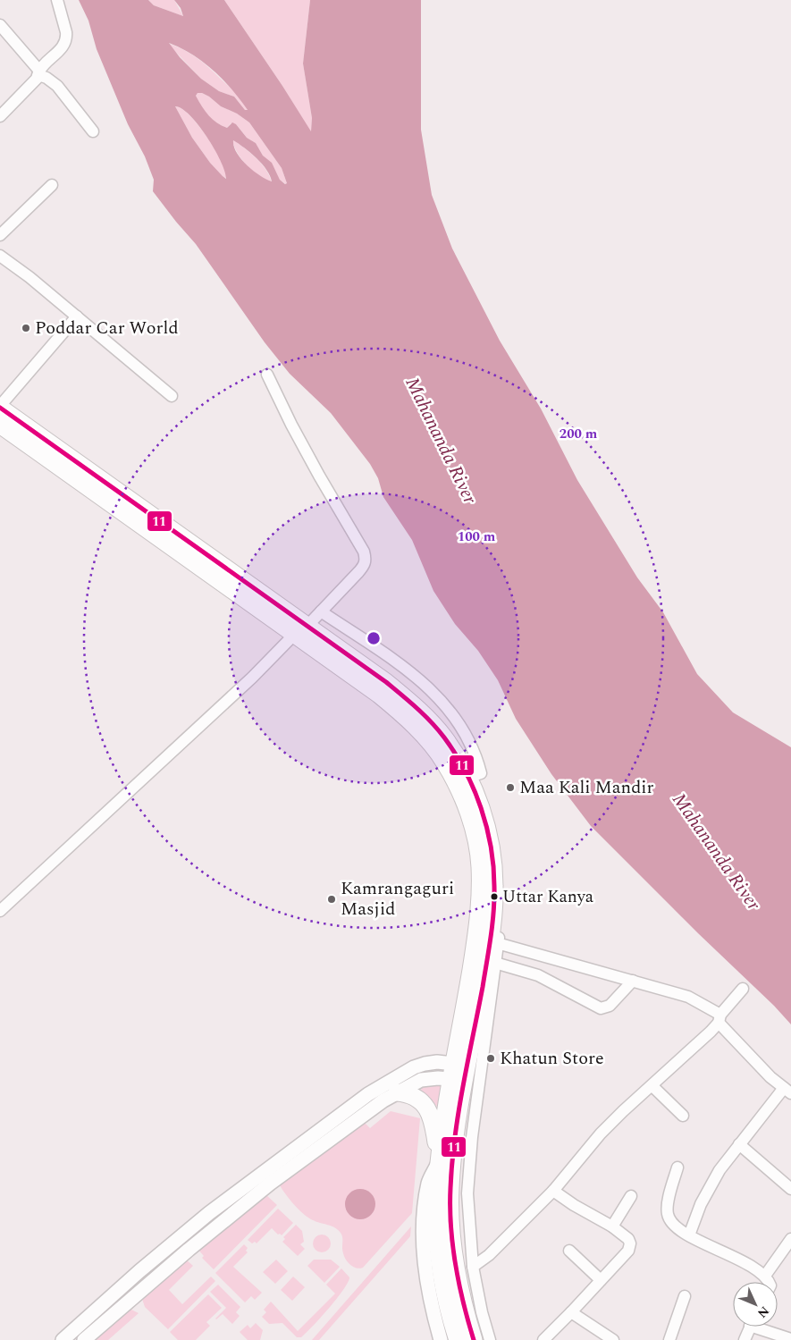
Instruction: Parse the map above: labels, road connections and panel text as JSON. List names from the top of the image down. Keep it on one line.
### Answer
{"water":["Mahananda River"],"places":["Poddar Car World","Maa Kali Mandir","Uttar Kanya","Kamrangaguri Masjid","Khatun Store"],"lines":["transit line 11"],"north":"bottom right","rings":["200 m","100 m"]}
